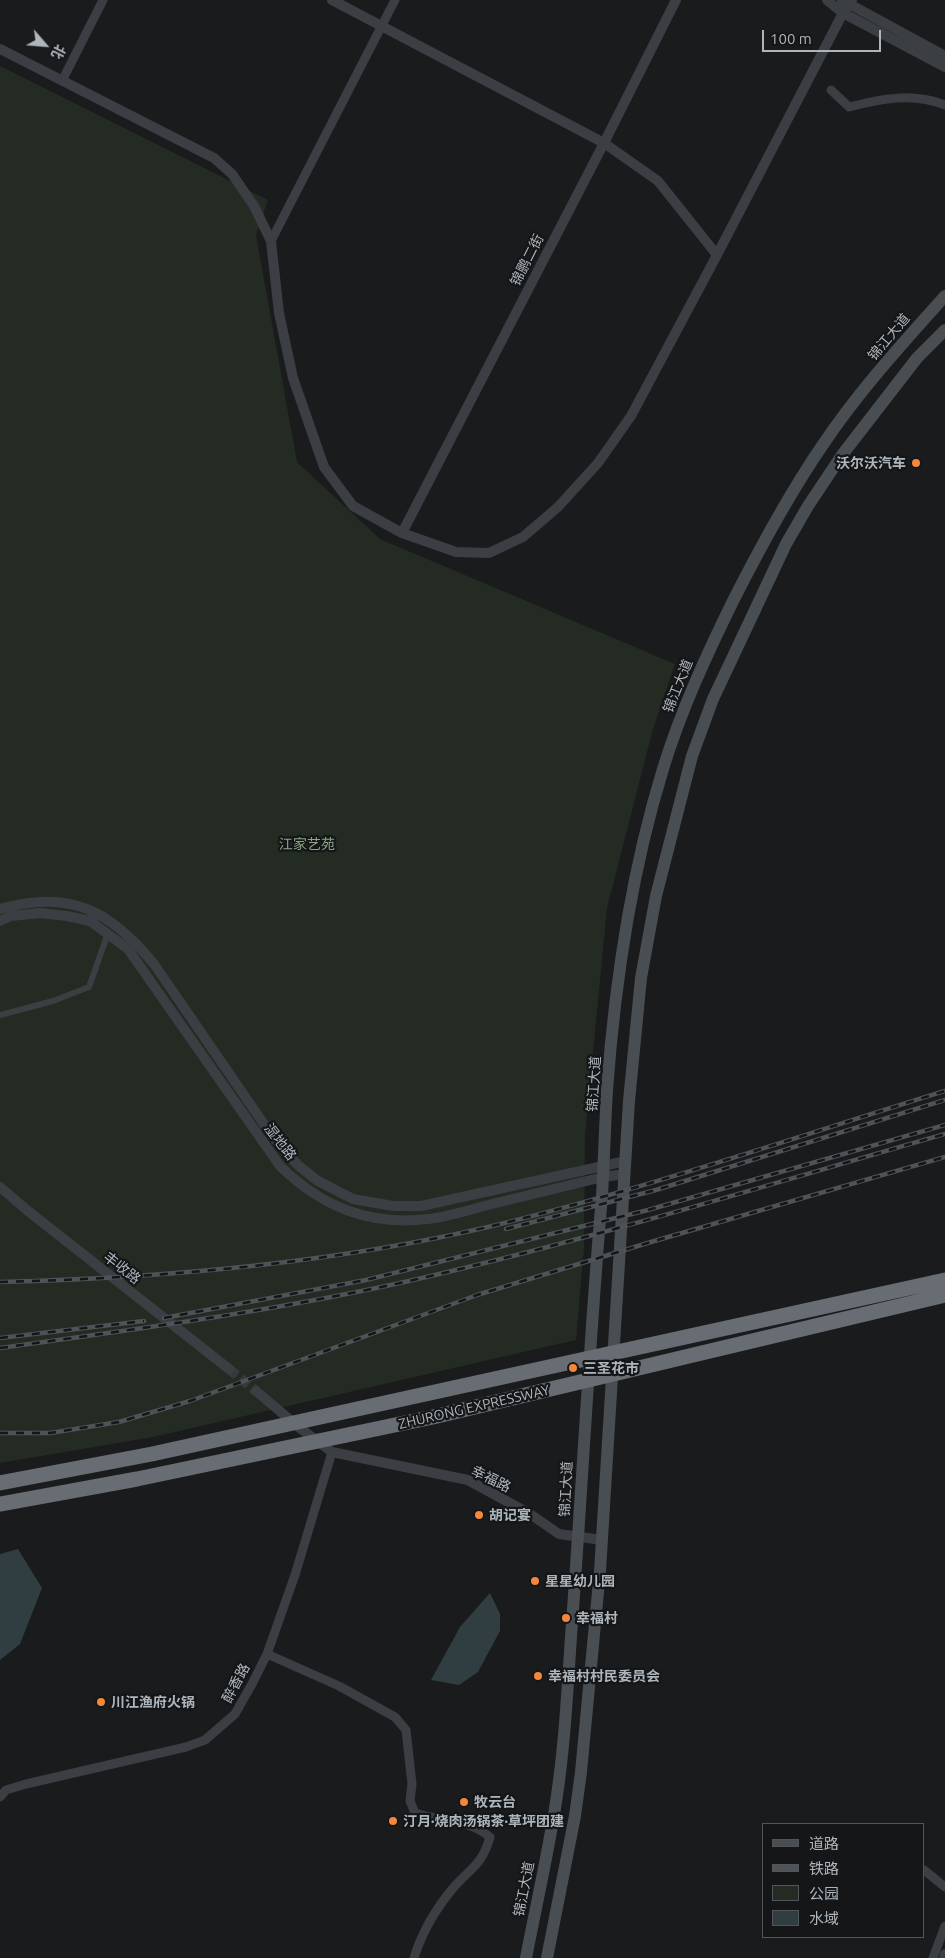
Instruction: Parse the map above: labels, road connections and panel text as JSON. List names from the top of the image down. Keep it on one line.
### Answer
{"streets":{"highway":["ZHURONG EXPRESSWAY"],"main road":["锦江大道"],"street":["锦鹏二街","湿地路","丰收路","幸福路","醉香路"]},"crossings":[["锦江大道","湿地路"],["锦江大道","幸福路"],["幸福路","醉香路"]],"parks":["江家艺苑"],"places":["沃尔沃汽车","三圣花市","胡记宴","星星幼儿园","幸福村","幸福村村民委员会","川江渔府火锅","牧云台","汀月·烧肉汤锅茶·草坪团建"],"legend":["道路","铁路","公园","水域"],"scale_bar":"100 m","north":"bottom right"}
